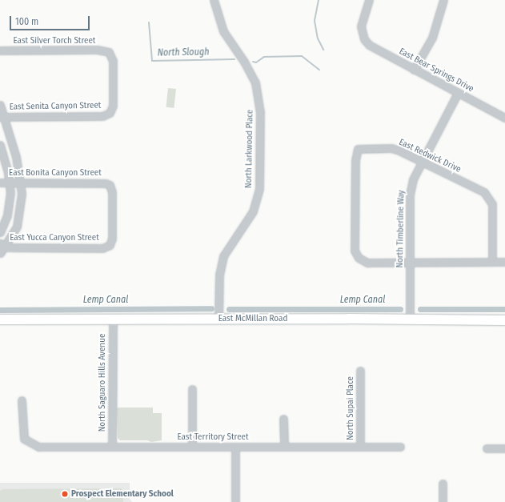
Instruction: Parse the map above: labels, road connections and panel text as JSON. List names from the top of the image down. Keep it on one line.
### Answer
{"streets":{"main road":["East McMillan Road"],"street":["East Silver Torch Street","East Bear Springs Drive","East Senita Canyon Street","North Larkwood Place","East Redwick Drive","East Bonita Canyon Street","North Timberline Way","East Yucca Canyon Street","North Saguaro Hills Avenue","North Supai Place","East Territory Street"]},"crossings":[["East Silver Torch Street","East Senita Canyon Street"],["East Bear Springs Drive","North Timberline Way"],["North Larkwood Place","East McMillan Road"],["East Redwick Drive","North Timberline Way"],["East Bonita Canyon Street","East Yucca Canyon Street"],["North Timberline Way","East McMillan Road"],["East McMillan Road","North Saguaro Hills Avenue"],["North Saguaro Hills Avenue","East Territory Street"],["North Supai Place","East Territory Street"]],"water":["North Slough","Lemp Canal"],"places":["Prospect Elementary School"],"scale_bar":"100 m"}
